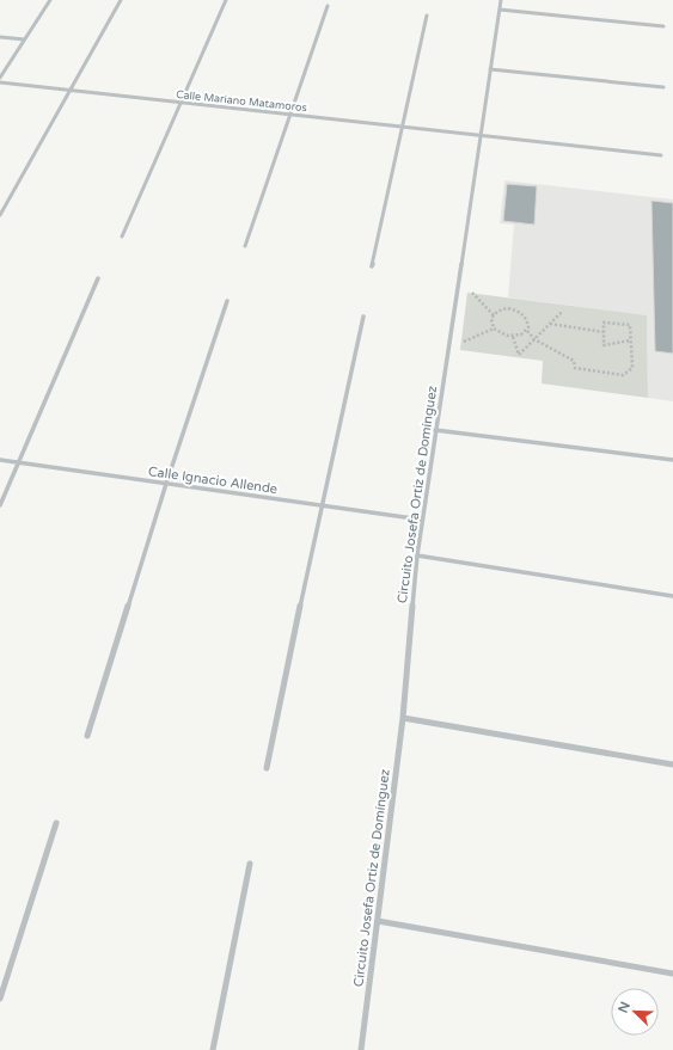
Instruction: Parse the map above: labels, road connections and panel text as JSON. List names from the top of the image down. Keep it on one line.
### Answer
{"streets":{"street":["Calle Mariano Matamoros","Calle Ignacio Allende","Circuito Josefa Ortiz de Domínguez"]},"crossings":[["Calle Mariano Matamoros","Circuito Josefa Ortiz de Domínguez"],["Calle Ignacio Allende","Circuito Josefa Ortiz de Domínguez"]],"north":"top left"}
